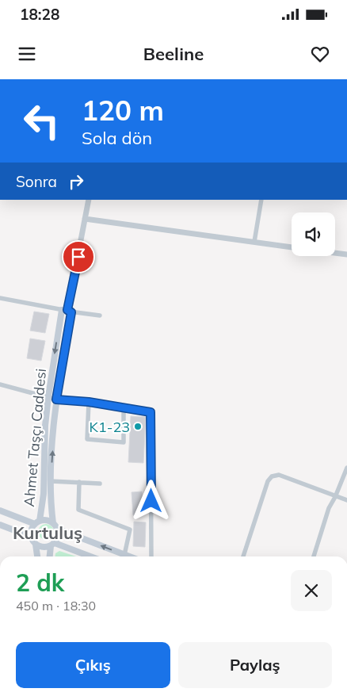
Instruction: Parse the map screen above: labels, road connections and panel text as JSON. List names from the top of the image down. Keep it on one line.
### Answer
{"streets":{"main road":["Ahmet Taşçı Caddesi"]},"districts":["Kurtuluş"],"places":["K1-23"],"page":{"status":"18:28","header":"Beeline","turn":["120 m","Sola dön"],"then":"Sonra","heading":["2 dk","450 m · 18:30"],"buttons":["Çıkış","Paylaş"]}}
